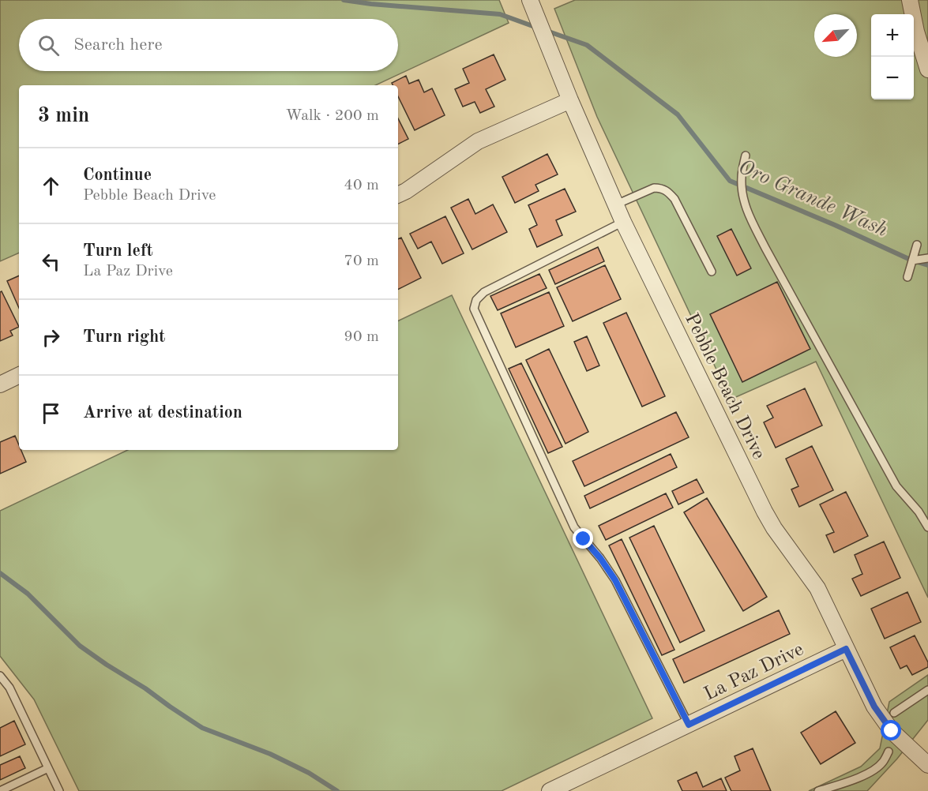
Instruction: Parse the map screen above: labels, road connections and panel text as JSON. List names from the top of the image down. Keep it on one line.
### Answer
{"streets":{"street":["Pebble Beach Drive","La Paz Drive"]},"crossings":[["Pebble Beach Drive","La Paz Drive"]],"water":["Oro Grande Wash"],"north":"bottom left","page":{"map_buttons":["+","−"],"search":"Search here","heading":["3 min","Walk · 200 m"],"list":[["Continue","Pebble Beach Drive","40 m"],["Turn left","La Paz Drive","70 m"],["Turn right","90 m"],"Arrive at destination"]}}
